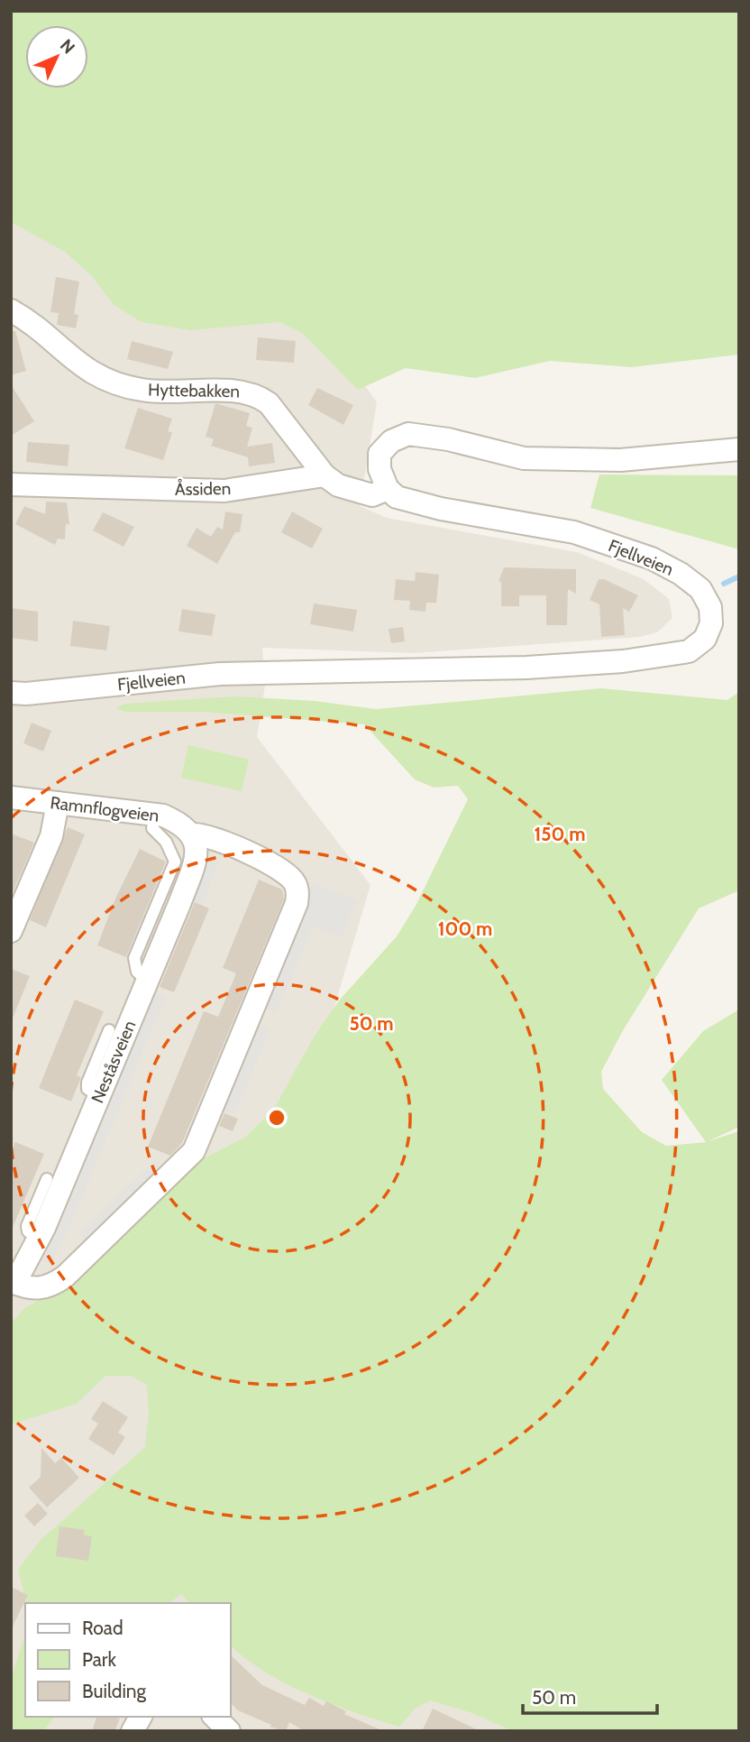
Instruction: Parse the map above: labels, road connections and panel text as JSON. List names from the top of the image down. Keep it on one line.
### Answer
{"streets":{"street":["Hyttebakken","Åssiden","Fjellveien","Ramnflogveien","Neståsveien"]},"crossings":[["Hyttebakken","Åssiden"],["Ramnflogveien","Neståsveien"]],"legend":["Road","Park","Building"],"scale_bar":"50 m","north":"top right","rings":["150 m","100 m","50 m"]}
